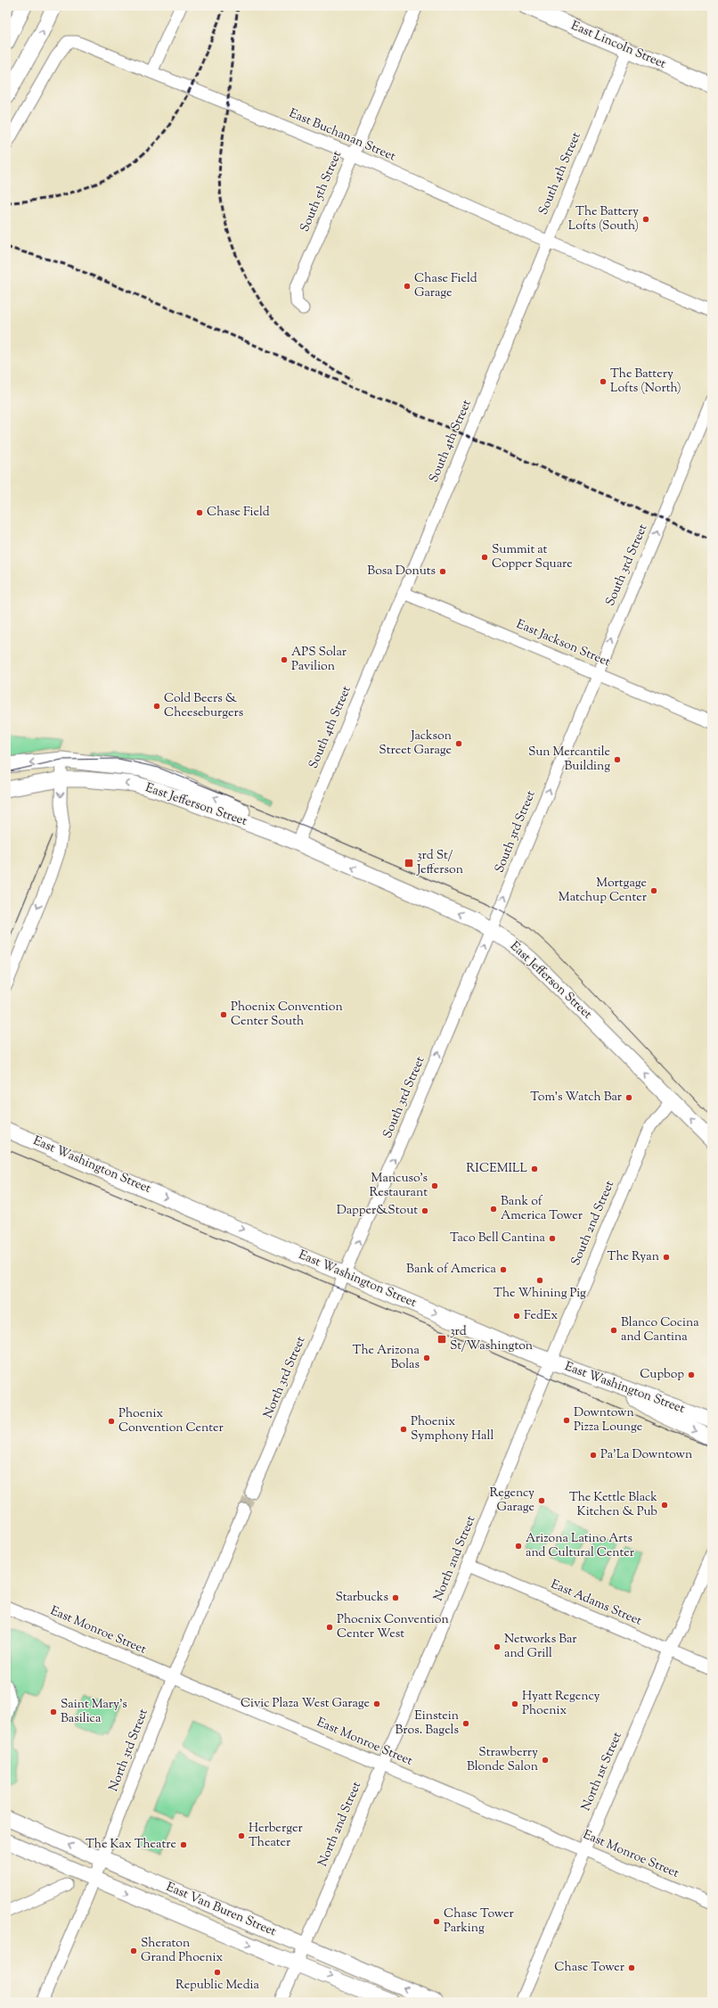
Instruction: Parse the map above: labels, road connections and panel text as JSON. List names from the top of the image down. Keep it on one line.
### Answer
{"streets":{"main road":["East Lincoln Street","East Jefferson Street","East Washington Street","East Van Buren Street"],"street":["East Buchanan Street","South 4th Street","South 5th Street","South 3rd Street","East Jackson Street","South 2nd Street","North 3rd Street","North 2nd Street","East Adams Street","East Monroe Street","North 1st Street"]},"crossings":[["East Lincoln Street","South 4th Street"],["East Buchanan Street","South 4th Street"],["East Buchanan Street","South 5th Street"],["South 4th Street","East Jackson Street"],["South 4th Street","East Jefferson Street"],["South 3rd Street","East Jackson Street"],["South 3rd Street","East Jefferson Street"],["South 3rd Street","East Washington Street"],["South 3rd Street","North 3rd Street"],["East Jefferson Street","South 2nd Street"],["East Washington Street","South 2nd Street"],["East Washington Street","North 3rd Street"],["East Washington Street","North 2nd Street"],["South 2nd Street","North 2nd Street"],["North 3rd Street","East Monroe Street"],["North 3rd Street","East Van Buren Street"],["North 2nd Street","East Adams Street"],["North 2nd Street","East Monroe Street"],["North 2nd Street","East Van Buren Street"],["East Adams Street","North 1st Street"],["East Monroe Street","North 1st Street"]],"one_way":["South 3rd Street","East Jefferson Street","East Washington Street"],"places":{"other":["The Battery Lofts (South)","Chase Field Garage","The Battery Lofts (North)","Chase Field","Summit at Copper Square","Bosa Donuts","APS Solar Pavilion","Cold Beers & Cheeseburgers","Jackson Street Garage","Sun Mercantile Building","Mortgage Matchup Center","Phoenix Convention Center South","Tom's Watch Bar","RICEMILL","Mancuso's Restaurant","Bank of America Tower","Dapper&Stout","Taco Bell Cantina","The Ryan","Bank of America","The Whining Pig","FedEx","Blanco Cocina and Cantina","The Arizona Bolas","Cupbop","Downtown Pizza Lounge","Phoenix Convention Center","Phoenix Symphony Hall","Pa'La Downtown","Regency Garage","The Kettle Black Kitchen & Pub","Arizona Latino Arts and Cultural Center","Starbucks","Phoenix Convention Center West","Networks Bar and Grill","Civic Plaza West Garage","Hyatt Regency Phoenix","Saint Mary's Basilica","Einstein Bros. Bagels","Strawberry Blonde Salon","Herberger Theater","The Kax Theatre","Chase Tower Parking","Sheraton Grand Phoenix","Chase Tower","Republic Media"],"transit":["3rd St/ Jefferson","3rd St/Washington"]}}
